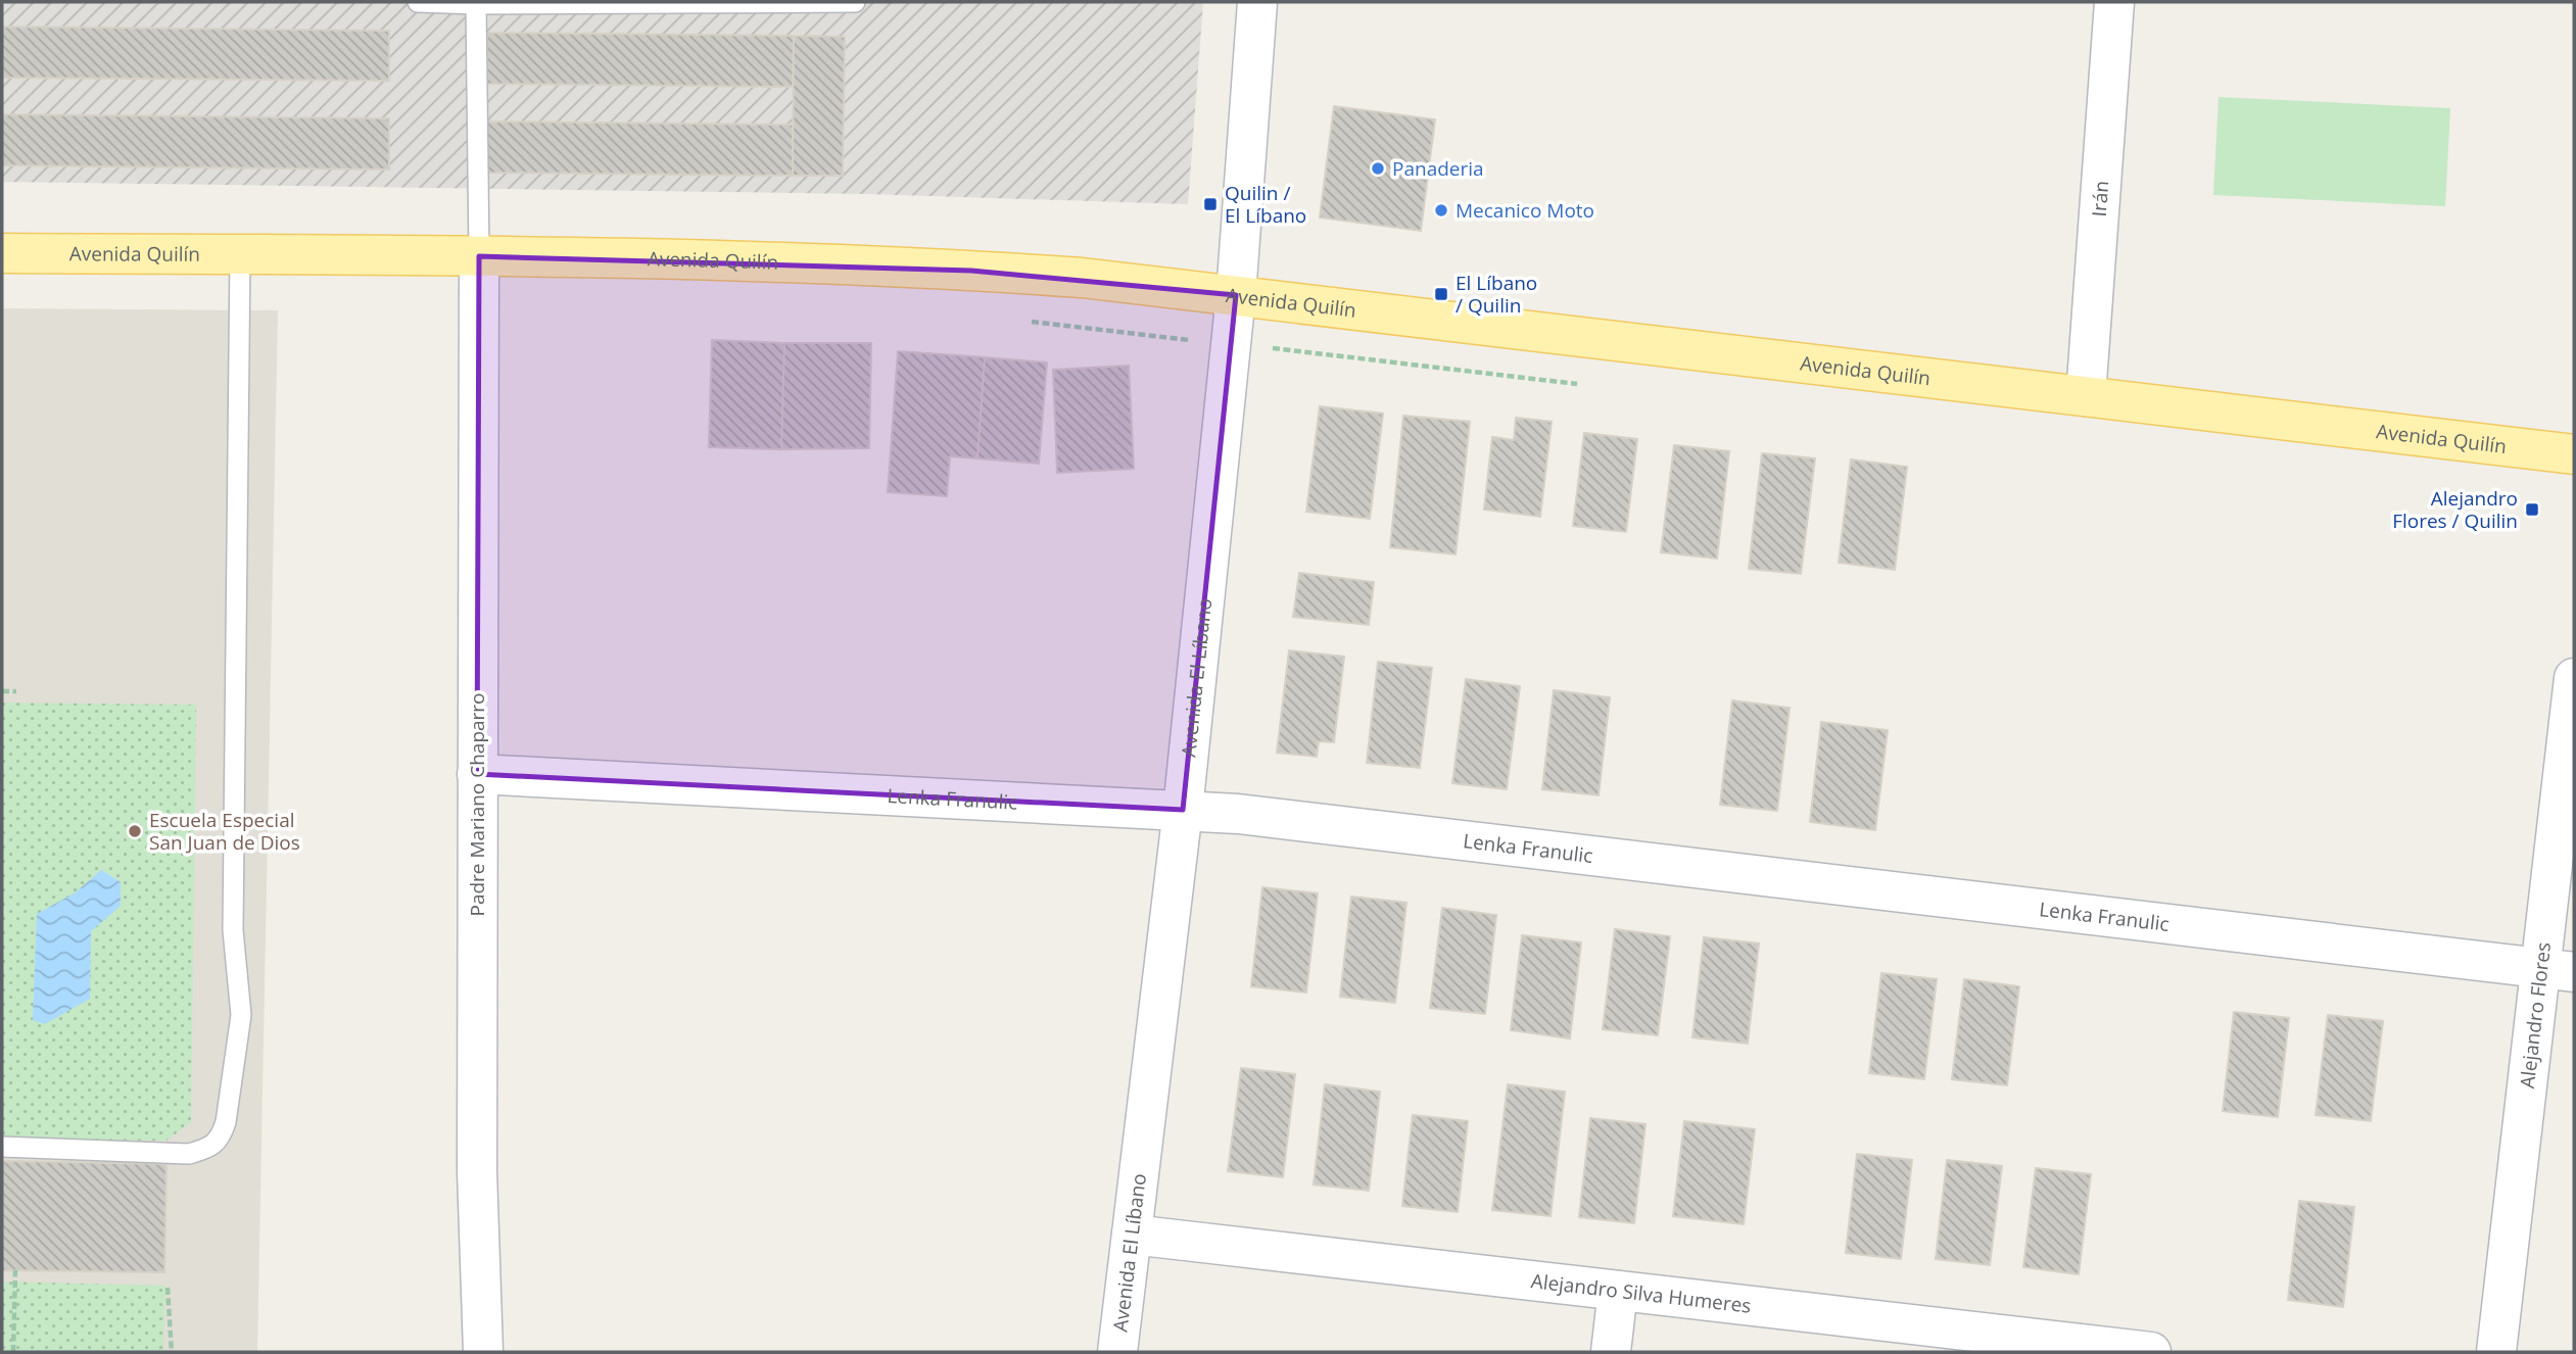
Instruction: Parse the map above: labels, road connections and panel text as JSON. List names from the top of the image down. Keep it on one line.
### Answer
{"streets":{"main road":["Avenida Quilín"],"street":["Irán","Avenida El Líbano","Lenka Franulic","Padre Mariano Chaparro","Alejandro Flores","Alejandro Silva Humeres"]},"crossings":[["Irán","Avenida Quilín"],["Avenida Quilín","Avenida El Líbano"],["Avenida Quilín","Padre Mariano Chaparro"],["Avenida El Líbano","Lenka Franulic"],["Avenida El Líbano","Alejandro Silva Humeres"],["Lenka Franulic","Padre Mariano Chaparro"],["Lenka Franulic","Alejandro Flores"]],"places":{"other":["Panaderia","Mecanico Moto","Escuela Especial San Juan de Dios"],"transit":["Quilin / El Líbano","El Líbano / Quilin","Alejandro Flores / Quilin"]}}
